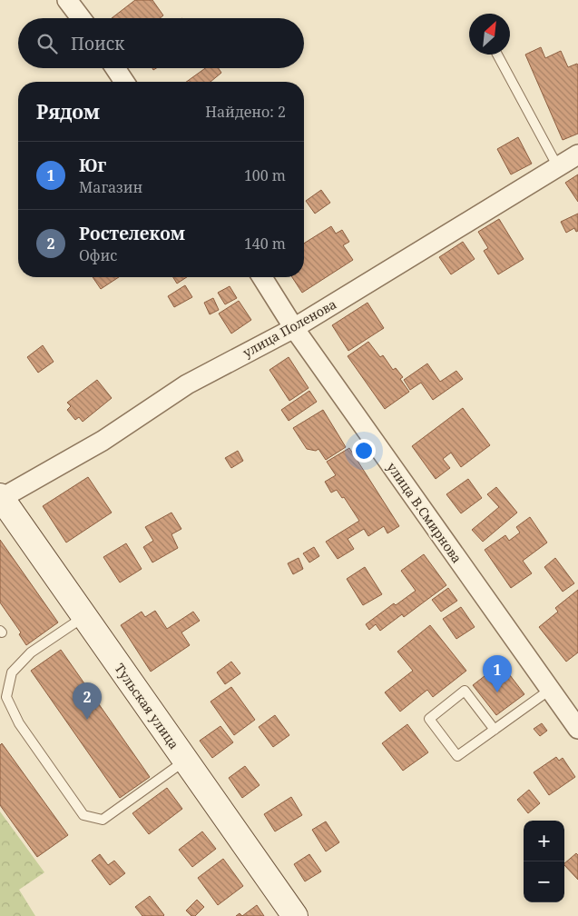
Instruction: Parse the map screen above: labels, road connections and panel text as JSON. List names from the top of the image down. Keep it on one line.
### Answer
{"streets":{"main road":["Тульская улица"],"street":["улица Поленова","улица В.Смирнова"]},"crossings":[["улица Поленова","улица В.Смирнова"],["улица Поленова","Тульская улица"]],"north":"top right","page":{"search":"Поиск","heading":["Рядом","Найдено: 2"],"list":[{"mark":"1","name":"Юг","note":"Магазин","value":"100 m"},{"mark":"2","name":"Ростелеком","note":"Офис","value":"140 m"}],"pins":["1","2"],"map_buttons":["+","−"]}}
